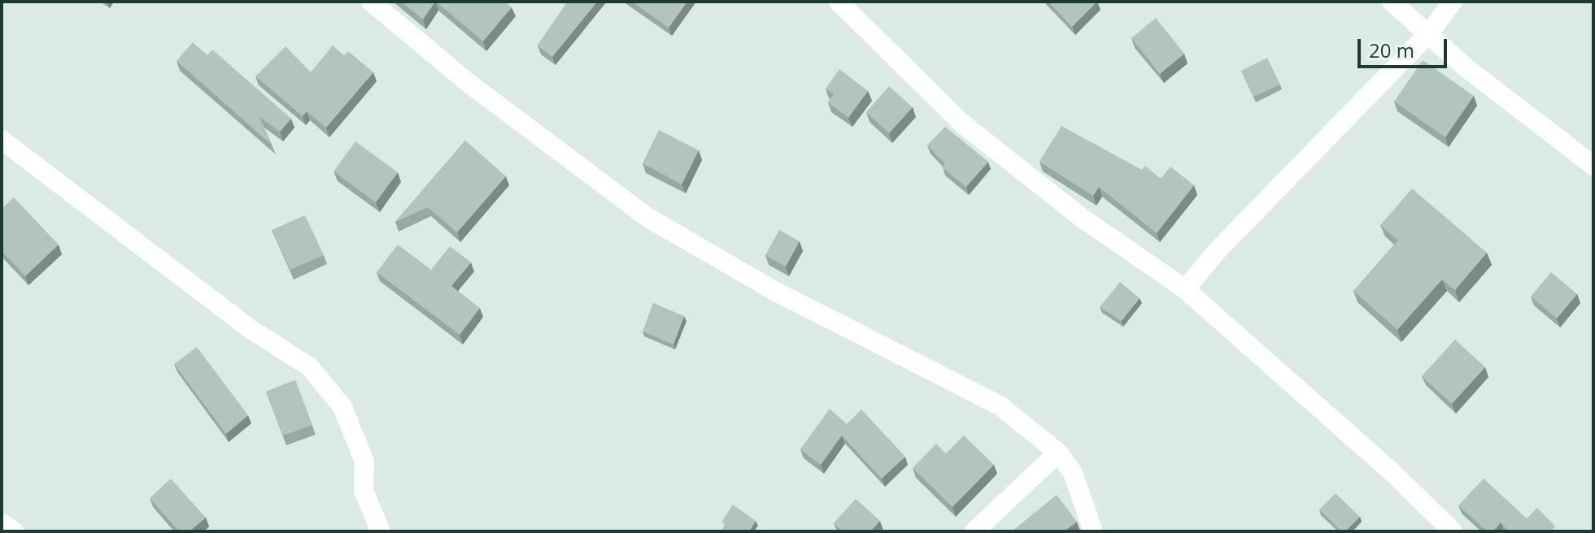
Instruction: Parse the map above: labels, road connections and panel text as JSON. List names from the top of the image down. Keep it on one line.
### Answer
{"scale_bar":"20 m"}
